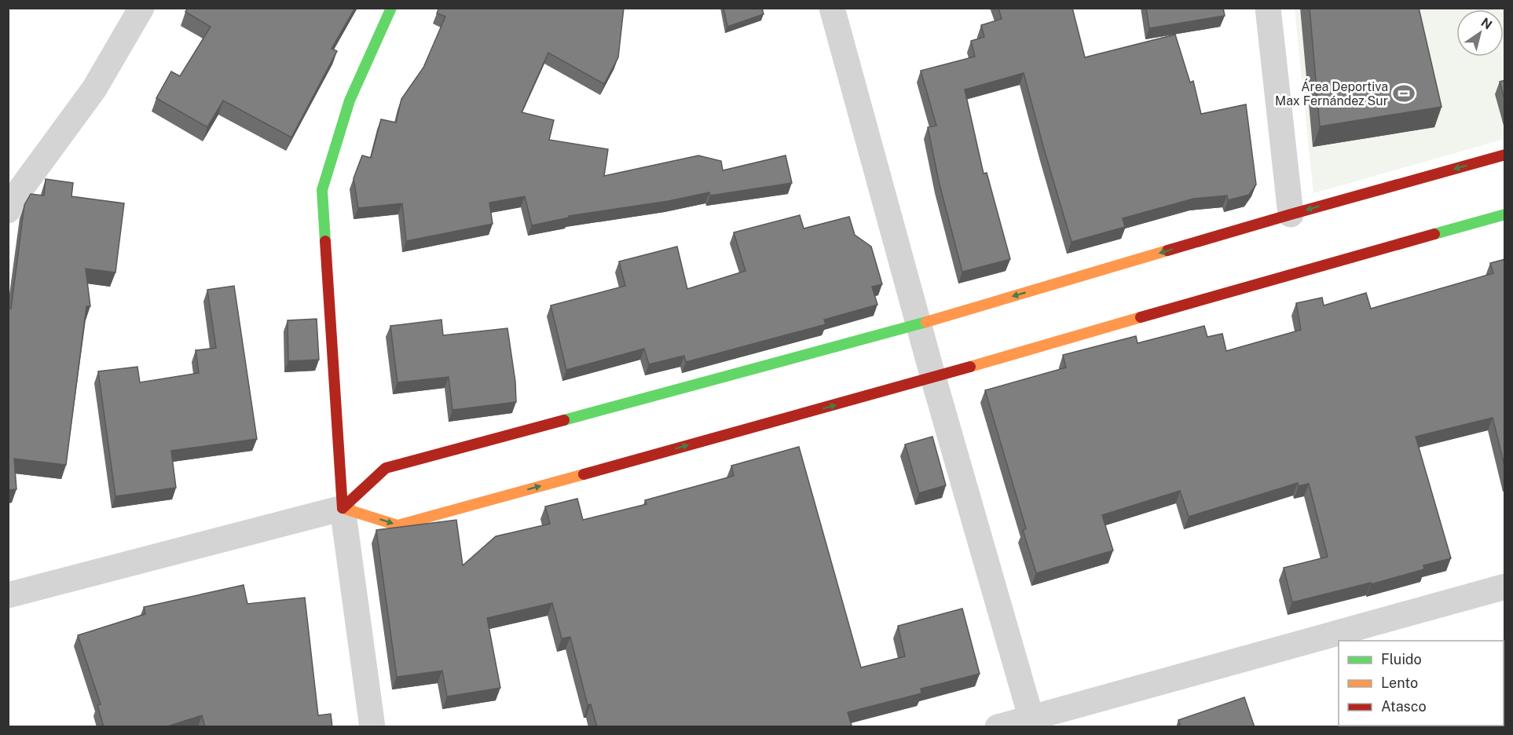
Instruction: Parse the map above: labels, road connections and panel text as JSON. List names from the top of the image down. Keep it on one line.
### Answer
{"places":{"sports":["Área Deportiva Max Fernández Sur"]},"legend":["Fluido","Lento","Atasco"],"north":"top right"}
